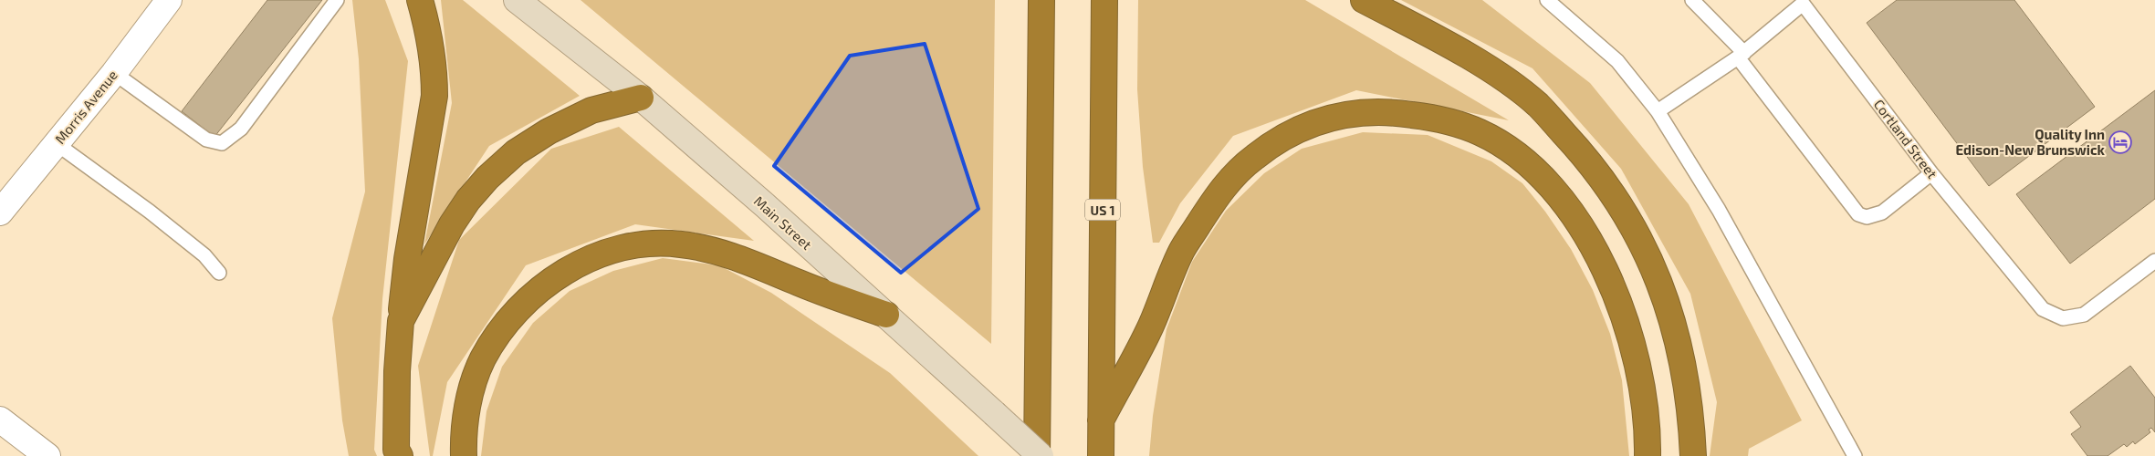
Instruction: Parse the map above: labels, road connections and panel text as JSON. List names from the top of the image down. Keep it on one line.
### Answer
{"streets":{"highway":["US 1"],"main road":["Main Street"],"street":["Morris Avenue"],"lane":["Cortland Street"]},"places":{"hotel":["Quality Inn Edison-New Brunswick"]}}
